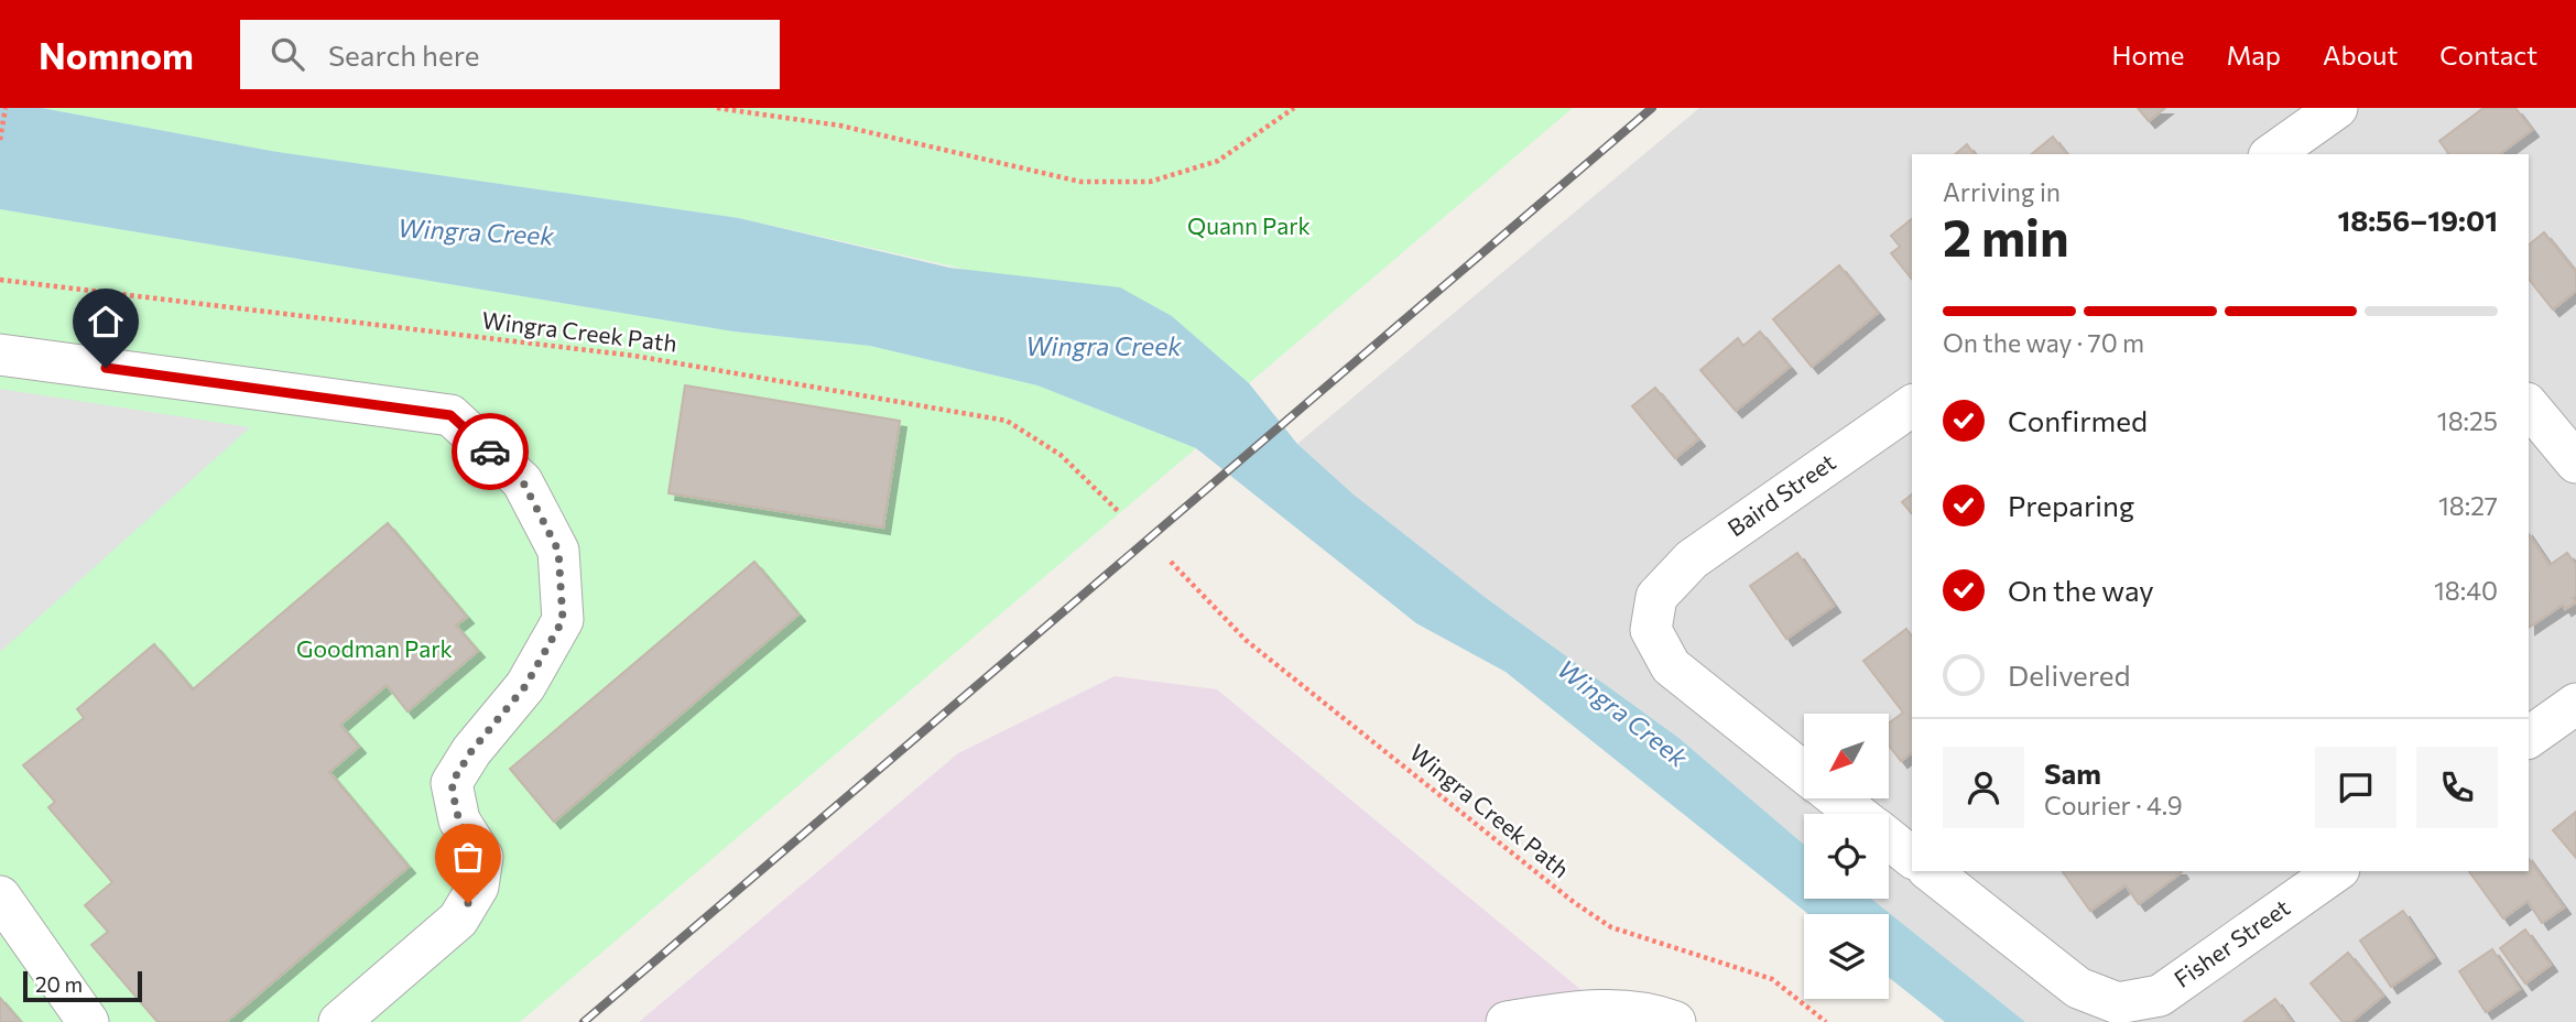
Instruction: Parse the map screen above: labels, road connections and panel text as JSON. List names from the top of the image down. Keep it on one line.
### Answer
{"streets":{"street":["Baird Street","Fisher Street"],"path":["Wingra Creek Path"]},"water":["Wingra Creek"],"parks":["Quann Park","Goodman Park"],"scale_bar":"20 m","north":"bottom left","page":{"header":"Nomnom","search":"Search here","nav":["Home","Map","About","Contact"],"heading":["2 min","Arriving in","18:56–19:01"],"panel":["Sam","Courier · 4.9"],"bar":"On the way · 70 m","list":[["Confirmed","18:25"],["Preparing","18:27"],["On the way","18:40"],"Delivered"],"scale":"20 m"}}
